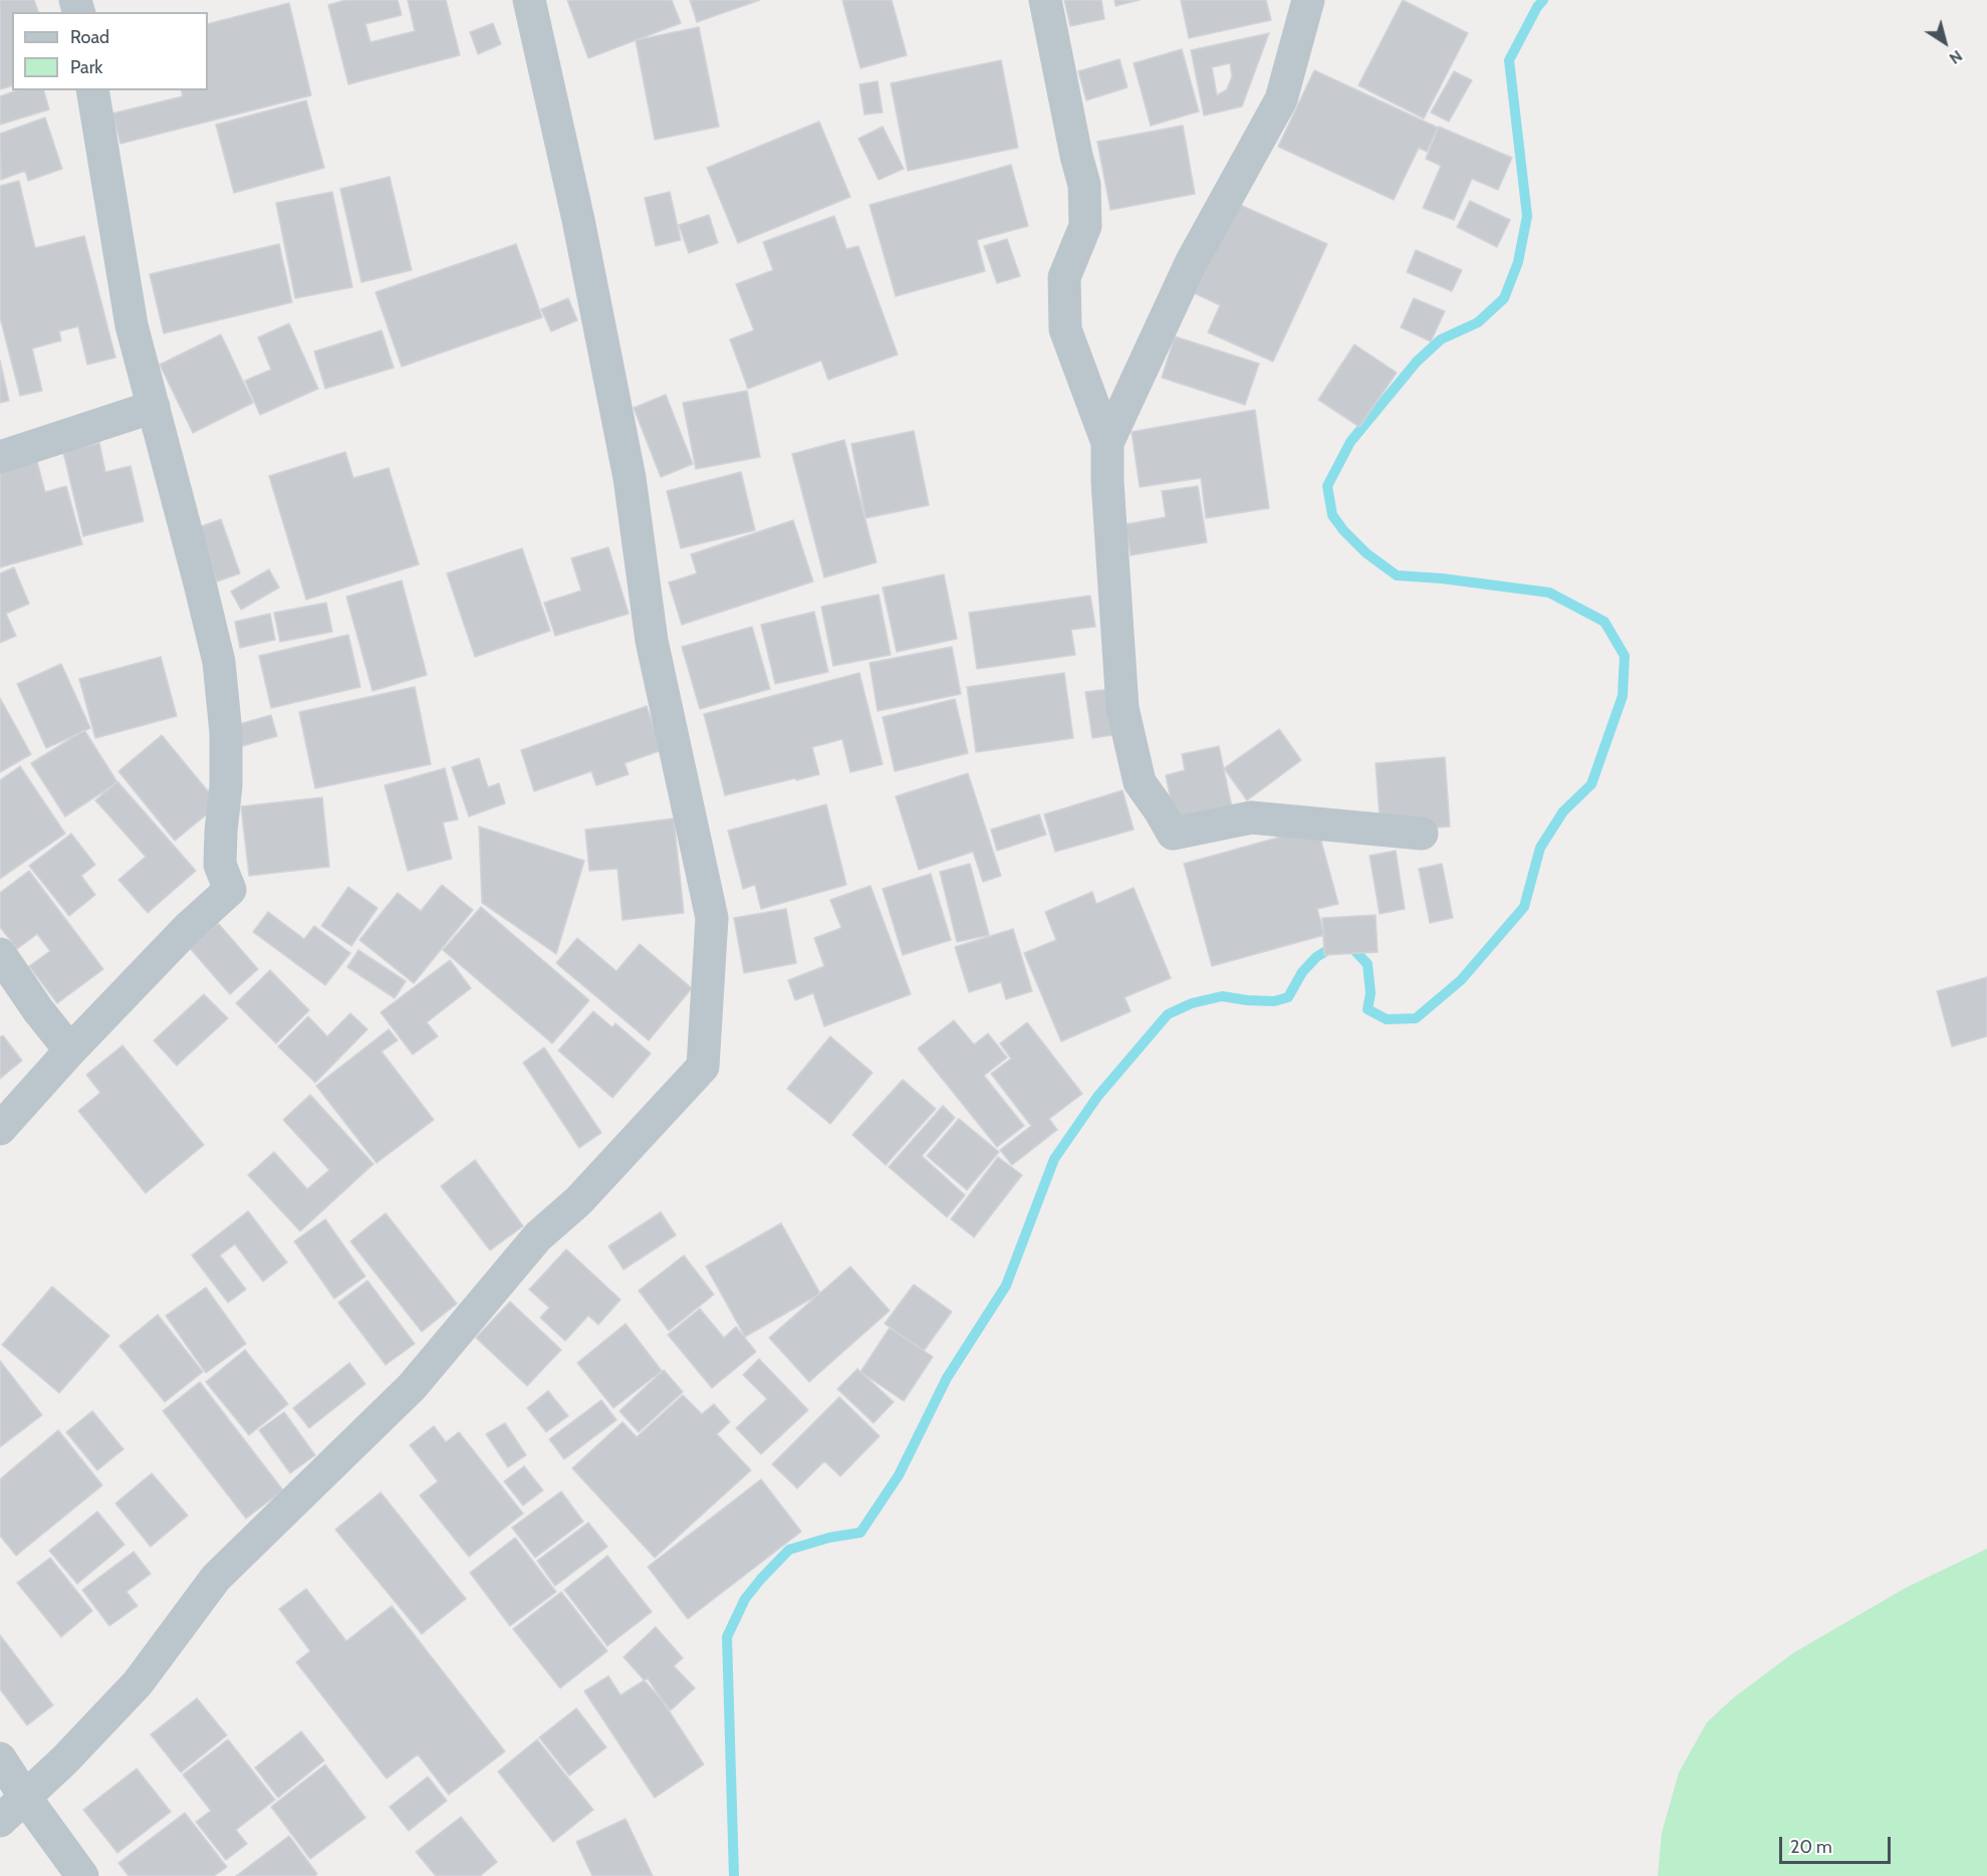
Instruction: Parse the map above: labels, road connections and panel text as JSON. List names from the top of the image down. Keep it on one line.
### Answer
{"legend":["Road","Park"],"scale_bar":"20 m","north":"bottom right"}
